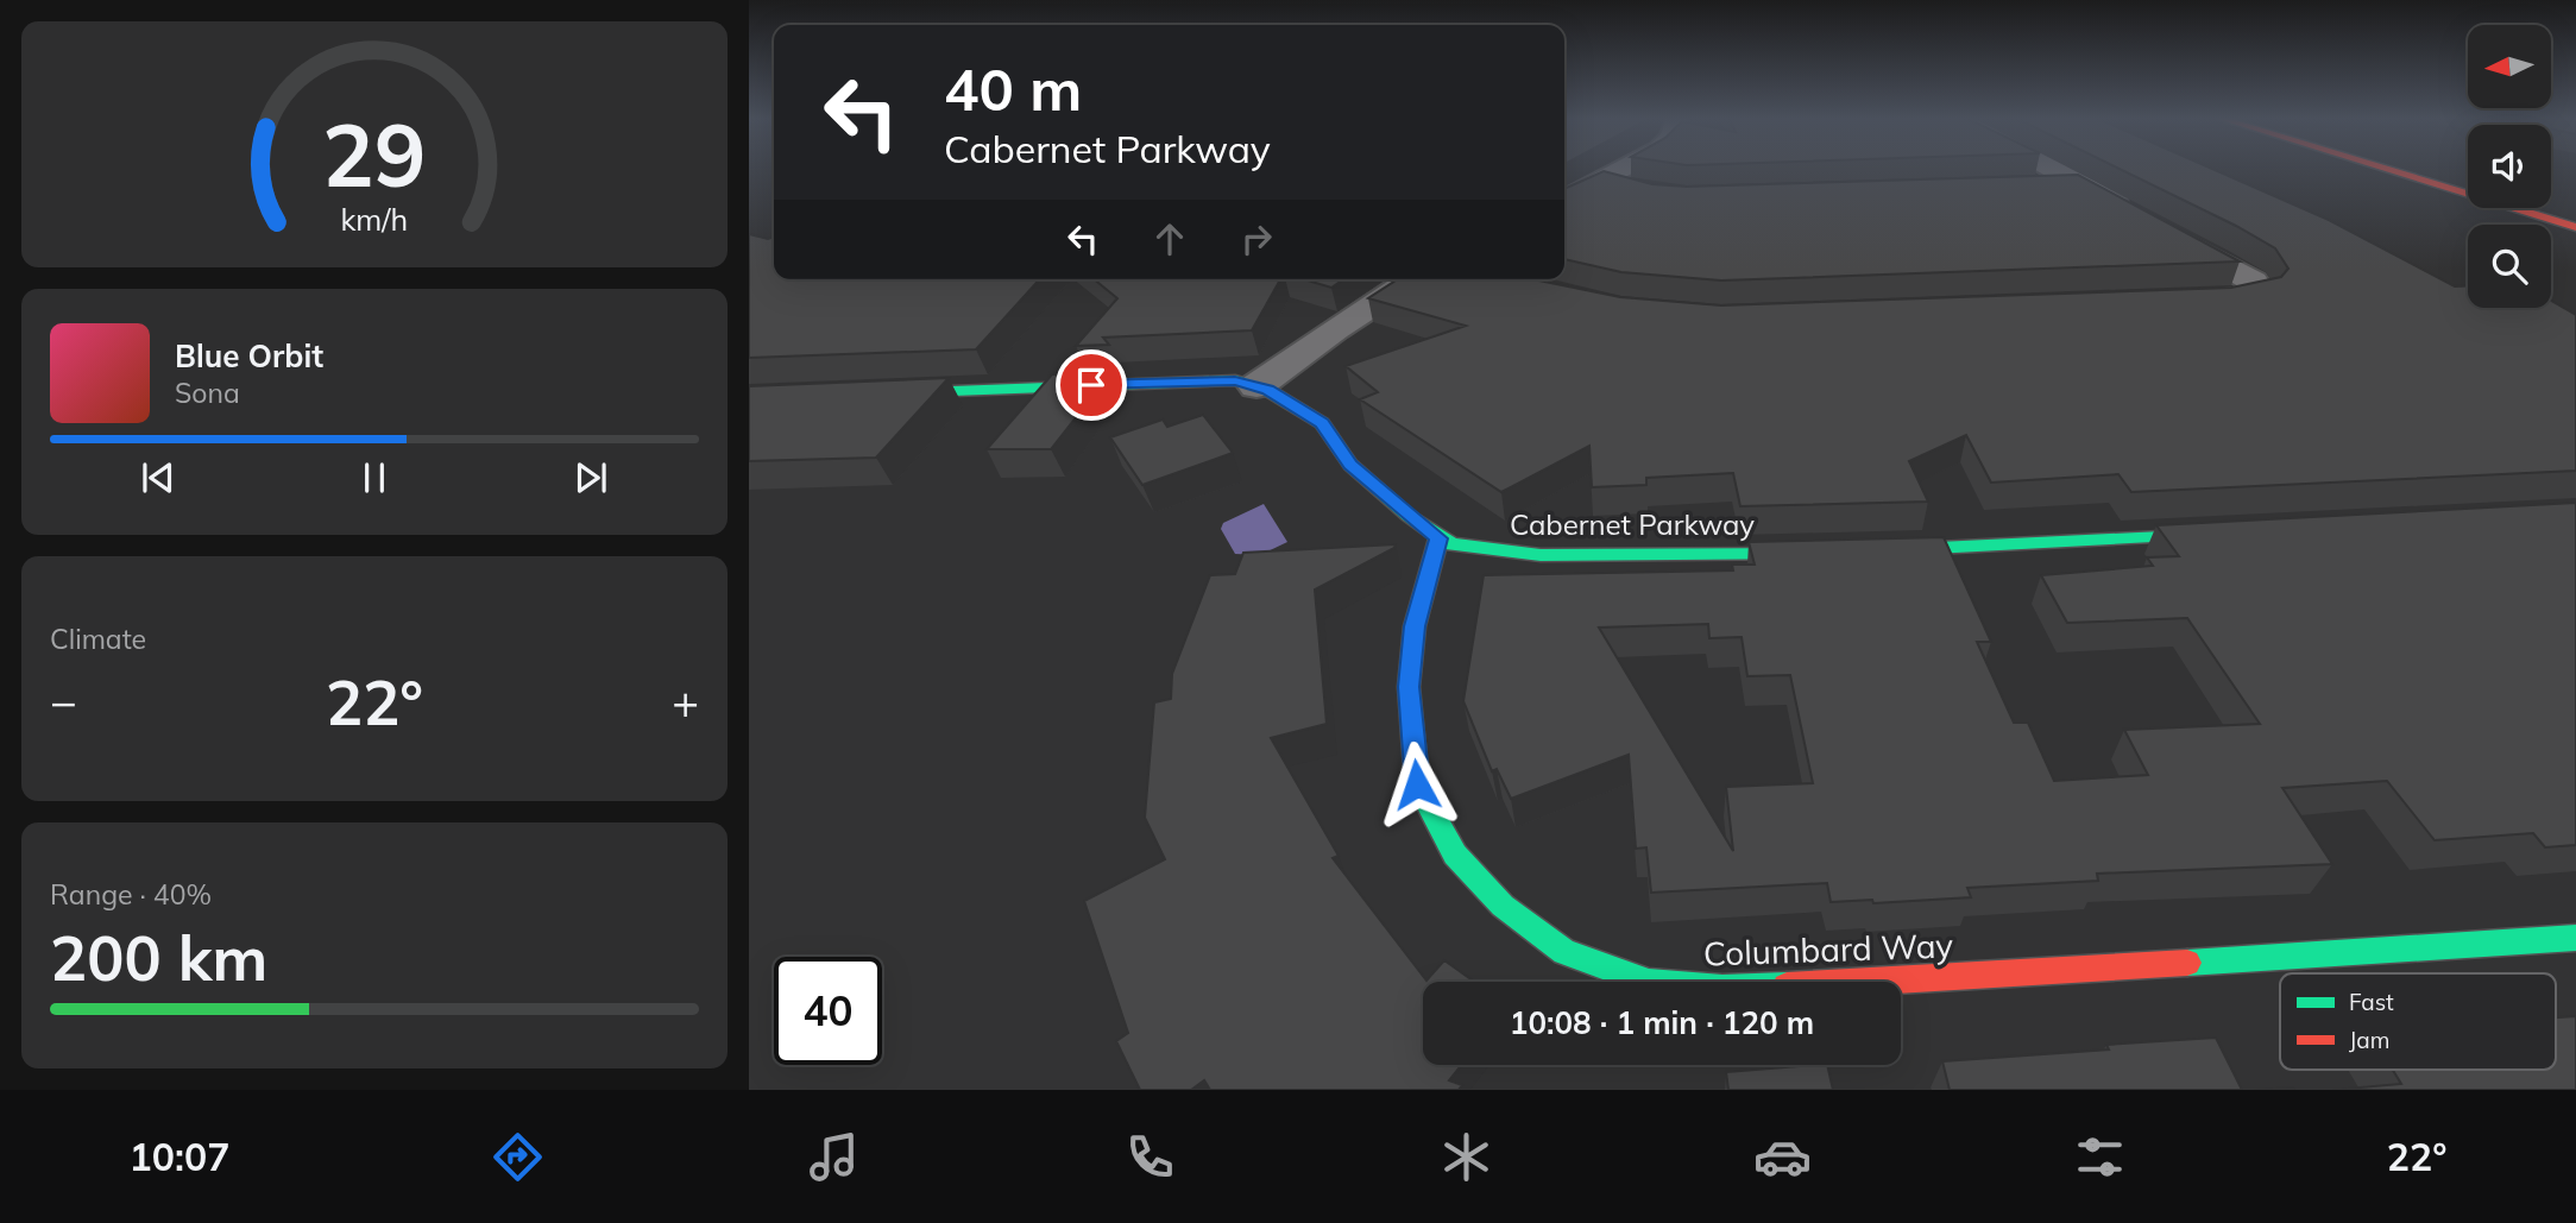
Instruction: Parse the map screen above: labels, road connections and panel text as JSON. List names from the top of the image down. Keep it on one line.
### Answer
{"streets":{"street":["Cabernet Parkway","Columbard Way"]},"crossings":[["Cabernet Parkway","Columbard Way"]],"legend":["Fast","Jam"],"north":"left","page":{"turn":["40 m","Cabernet Parkway"],"song":["Blue Orbit","Sona"],"tile":["Climate",["Range · 40%","200 km"]],"heat":["−","22°","+"],"limit":"40","trip":"10:08 · 1 min · 120 m","tabs":["10:07","22°"],"gauge":["29","km/h"]}}
